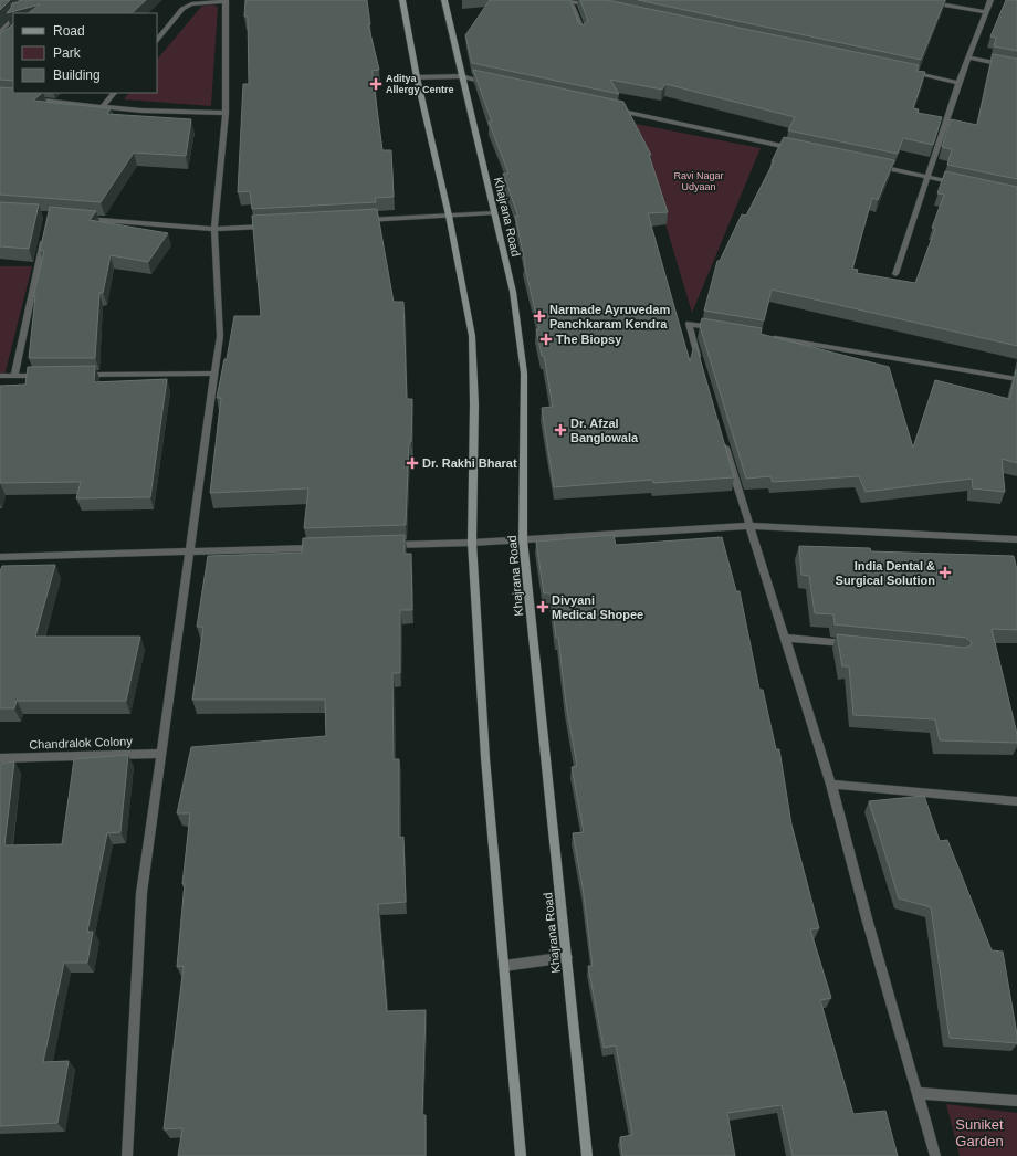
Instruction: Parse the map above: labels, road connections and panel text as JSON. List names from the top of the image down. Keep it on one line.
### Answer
{"streets":{"main road":["Khajrana Road"],"street":["Chandralok Colony"]},"parks":["Ravi Nagar Udyaan","Suniket Garden"],"places":{"health":["Aditya Allergy Centre","Narmade Ayruvedam Panchkaram Kendra","The Biopsy","Dr. Afzal Banglowala","Dr. Rakhi Bharat","India Dental & Surgical Solution","Divyani Medical Shopee"]},"legend":["Road","Park","Building"]}
